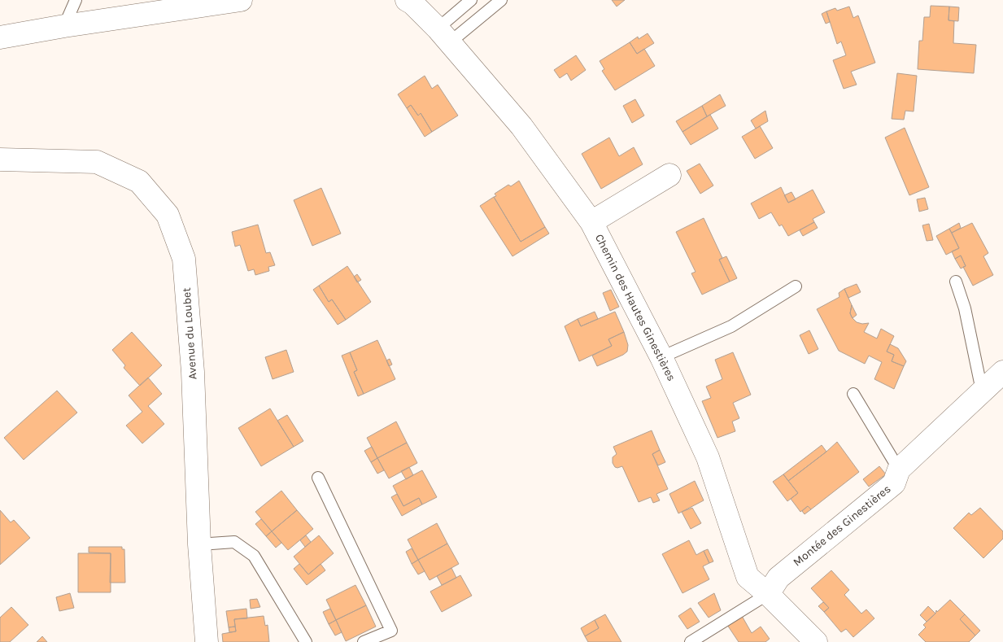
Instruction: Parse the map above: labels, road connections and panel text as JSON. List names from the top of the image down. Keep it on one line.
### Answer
{"streets":{"street":["Chemin des Hautes Ginestières","Avenue du Loubet","Montée des Ginestières"]},"crossings":[["Chemin des Hautes Ginestières","Montée des Ginestières"]]}
